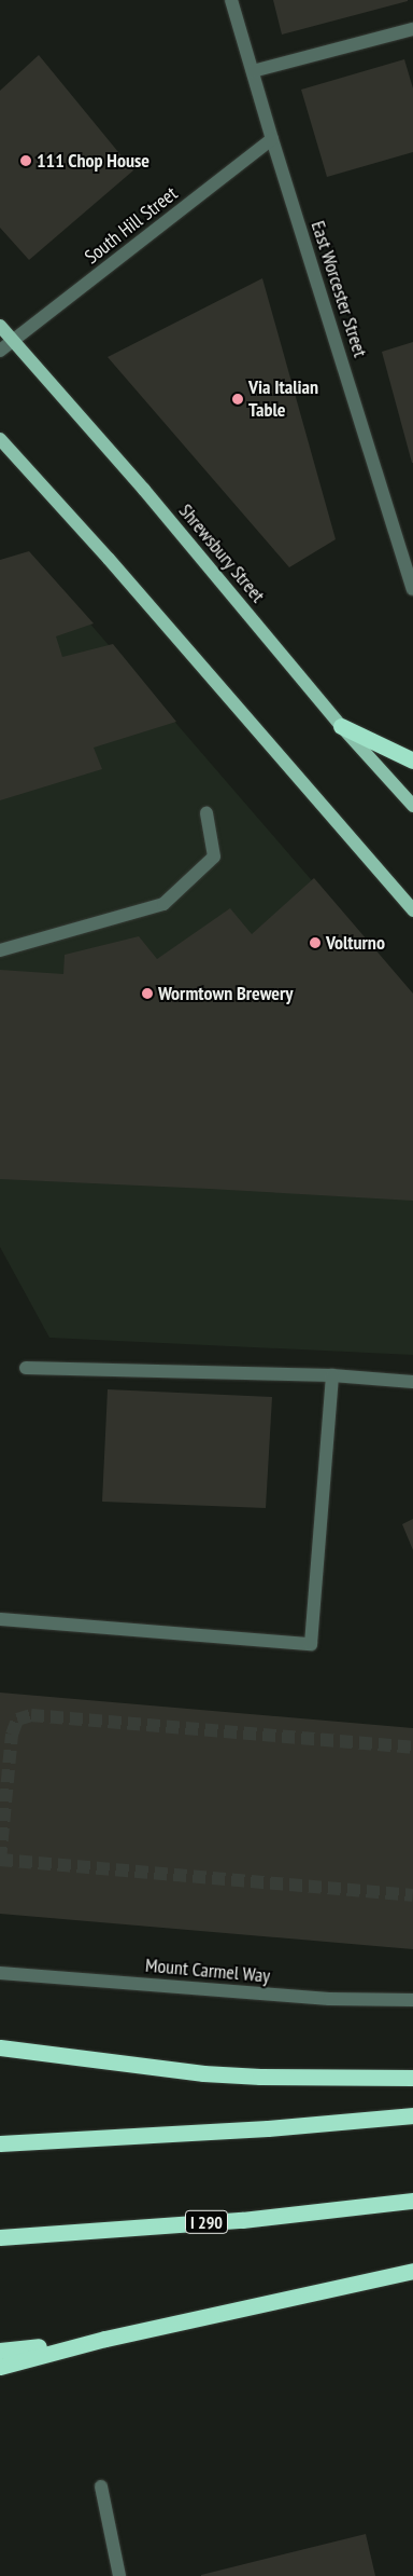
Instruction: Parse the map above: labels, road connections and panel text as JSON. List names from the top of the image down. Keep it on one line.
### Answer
{"streets":{"highway":["I 290"],"main road":["Shrewsbury Street"],"street":["South Hill Street","East Worcester Street","Mount Carmel Way"]},"crossings":[["South Hill Street","East Worcester Street"],["South Hill Street","Shrewsbury Street"]],"places":["111 Chop House","Via Italian Table","Volturno","Wormtown Brewery"]}
